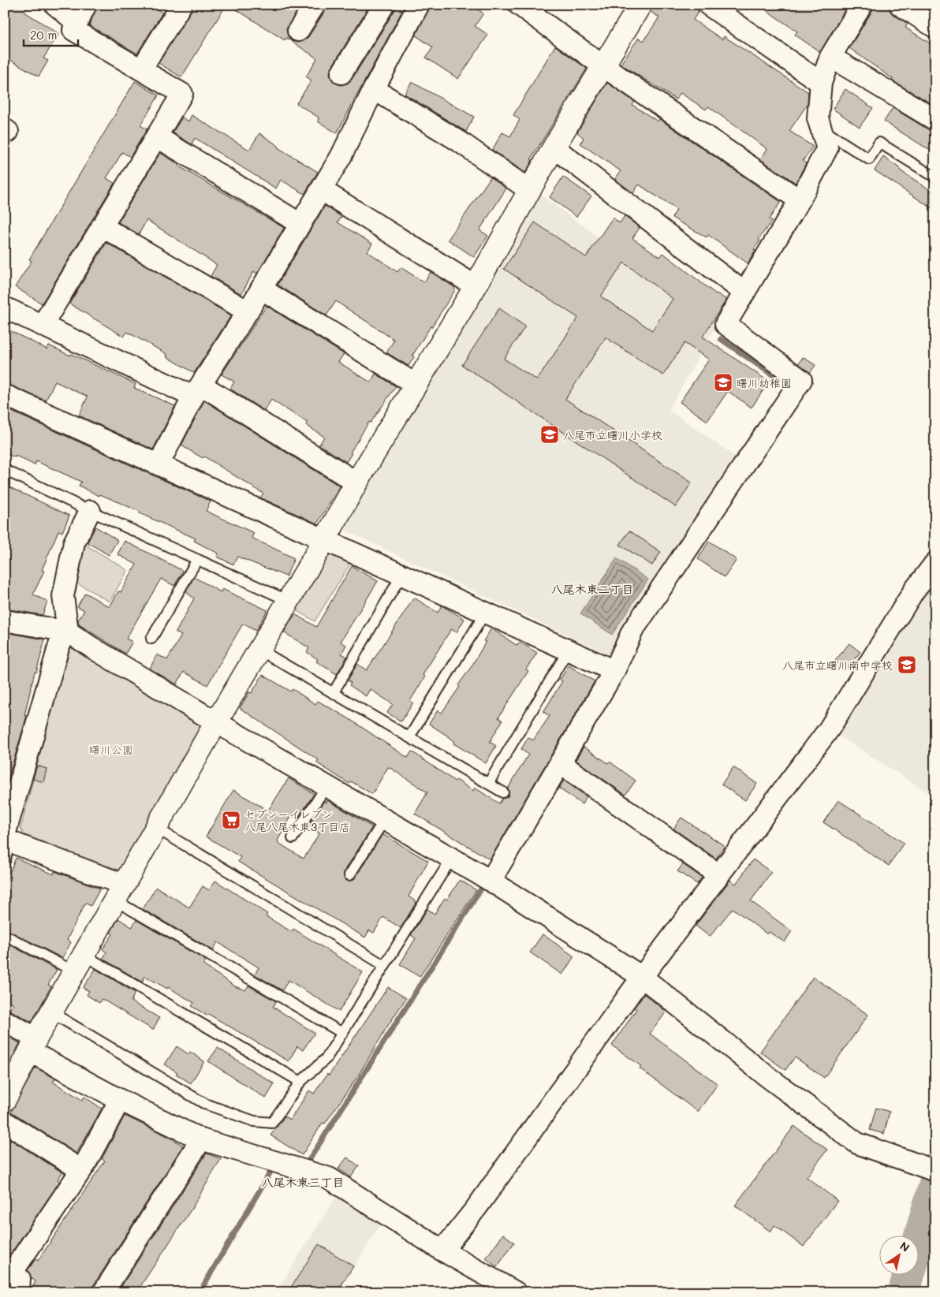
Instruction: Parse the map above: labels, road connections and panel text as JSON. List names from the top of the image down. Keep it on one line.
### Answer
{"districts":["八尾木東二丁目","八尾木東三丁目"],"parks":["曙川公園"],"places":{"school or university":["曙川幼稚園","八尾市立曙川小学校","八尾市立曙川南中学校"],"supermarket":["セブンーイレブン 八尾八尾木東3丁目店"]},"scale_bar":"20 m","north":"top right"}
